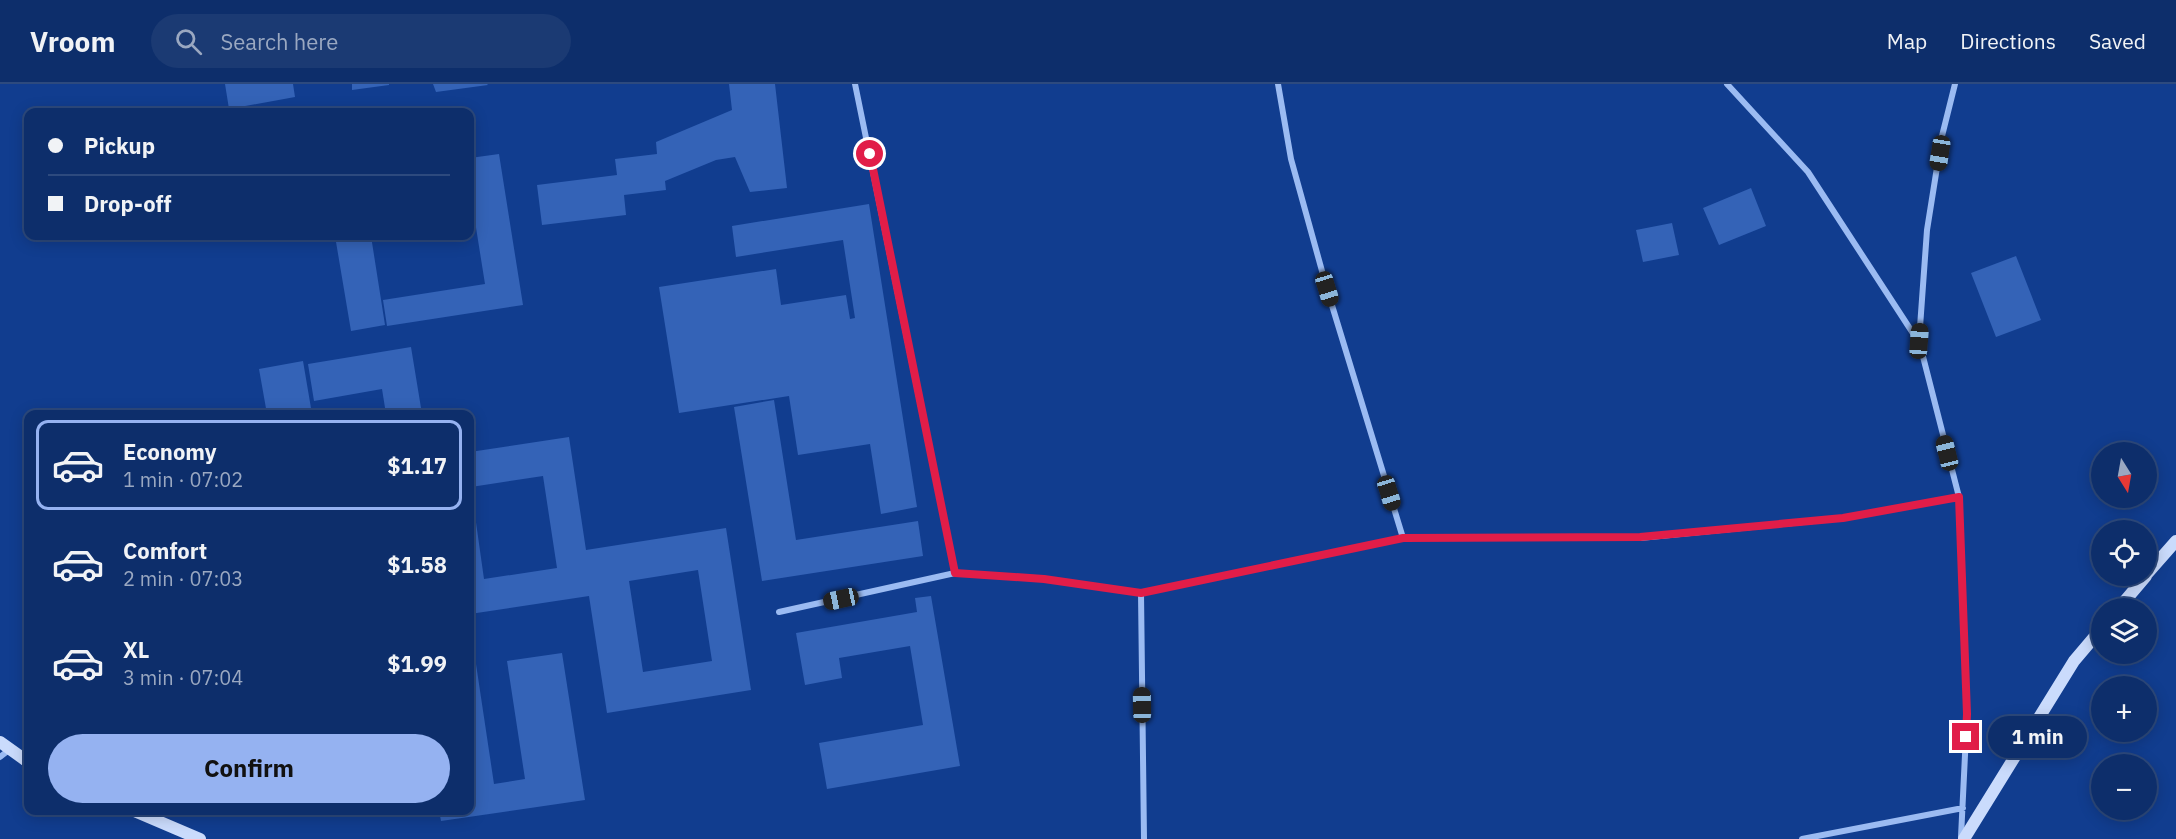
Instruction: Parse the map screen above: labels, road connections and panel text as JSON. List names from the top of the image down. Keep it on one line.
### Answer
{"north":"bottom","page":{"header":"Vroom","search":"Search here","nav":["Map","Directions","Saved"],"banner":["Pickup","Drop-off"],"list":[{"name":"Economy","note":"1 min · 07:02","value":"$1.17"},{"name":"Comfort","note":"2 min · 07:03","value":"$1.58"},{"name":"XL","note":"3 min · 07:04","value":"$1.99"}],"map_buttons":["+","−"],"bubble":"1 min","buttons":"Confirm"}}
